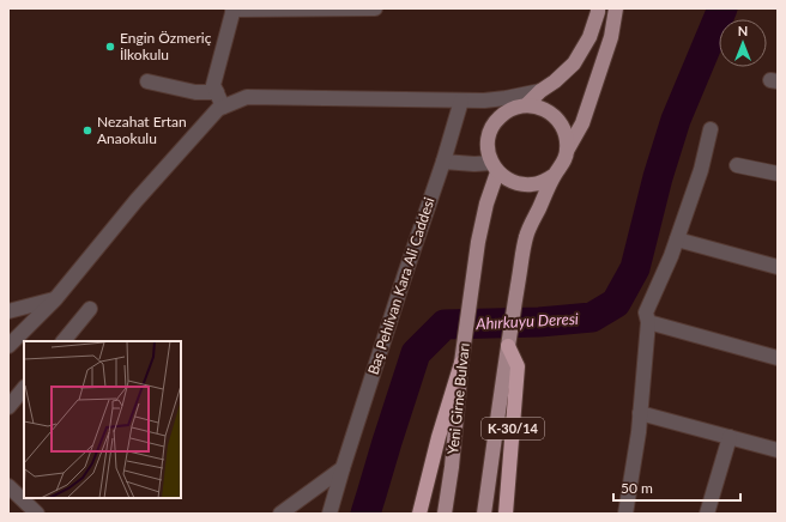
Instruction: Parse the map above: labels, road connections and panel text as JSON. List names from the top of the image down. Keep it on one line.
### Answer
{"streets":{"highway":["K-30/14"],"main road":["Yeni Girne Bulvarı"],"street":["Baş Pehlivan Kara Ali Caddesi"]},"water":["Ahırkuyu Deresi"],"places":["Engin Özmeriç İlkokulu","Nezahat Ertan Anaokulu"],"scale_bar":"50 m","north":"top"}
